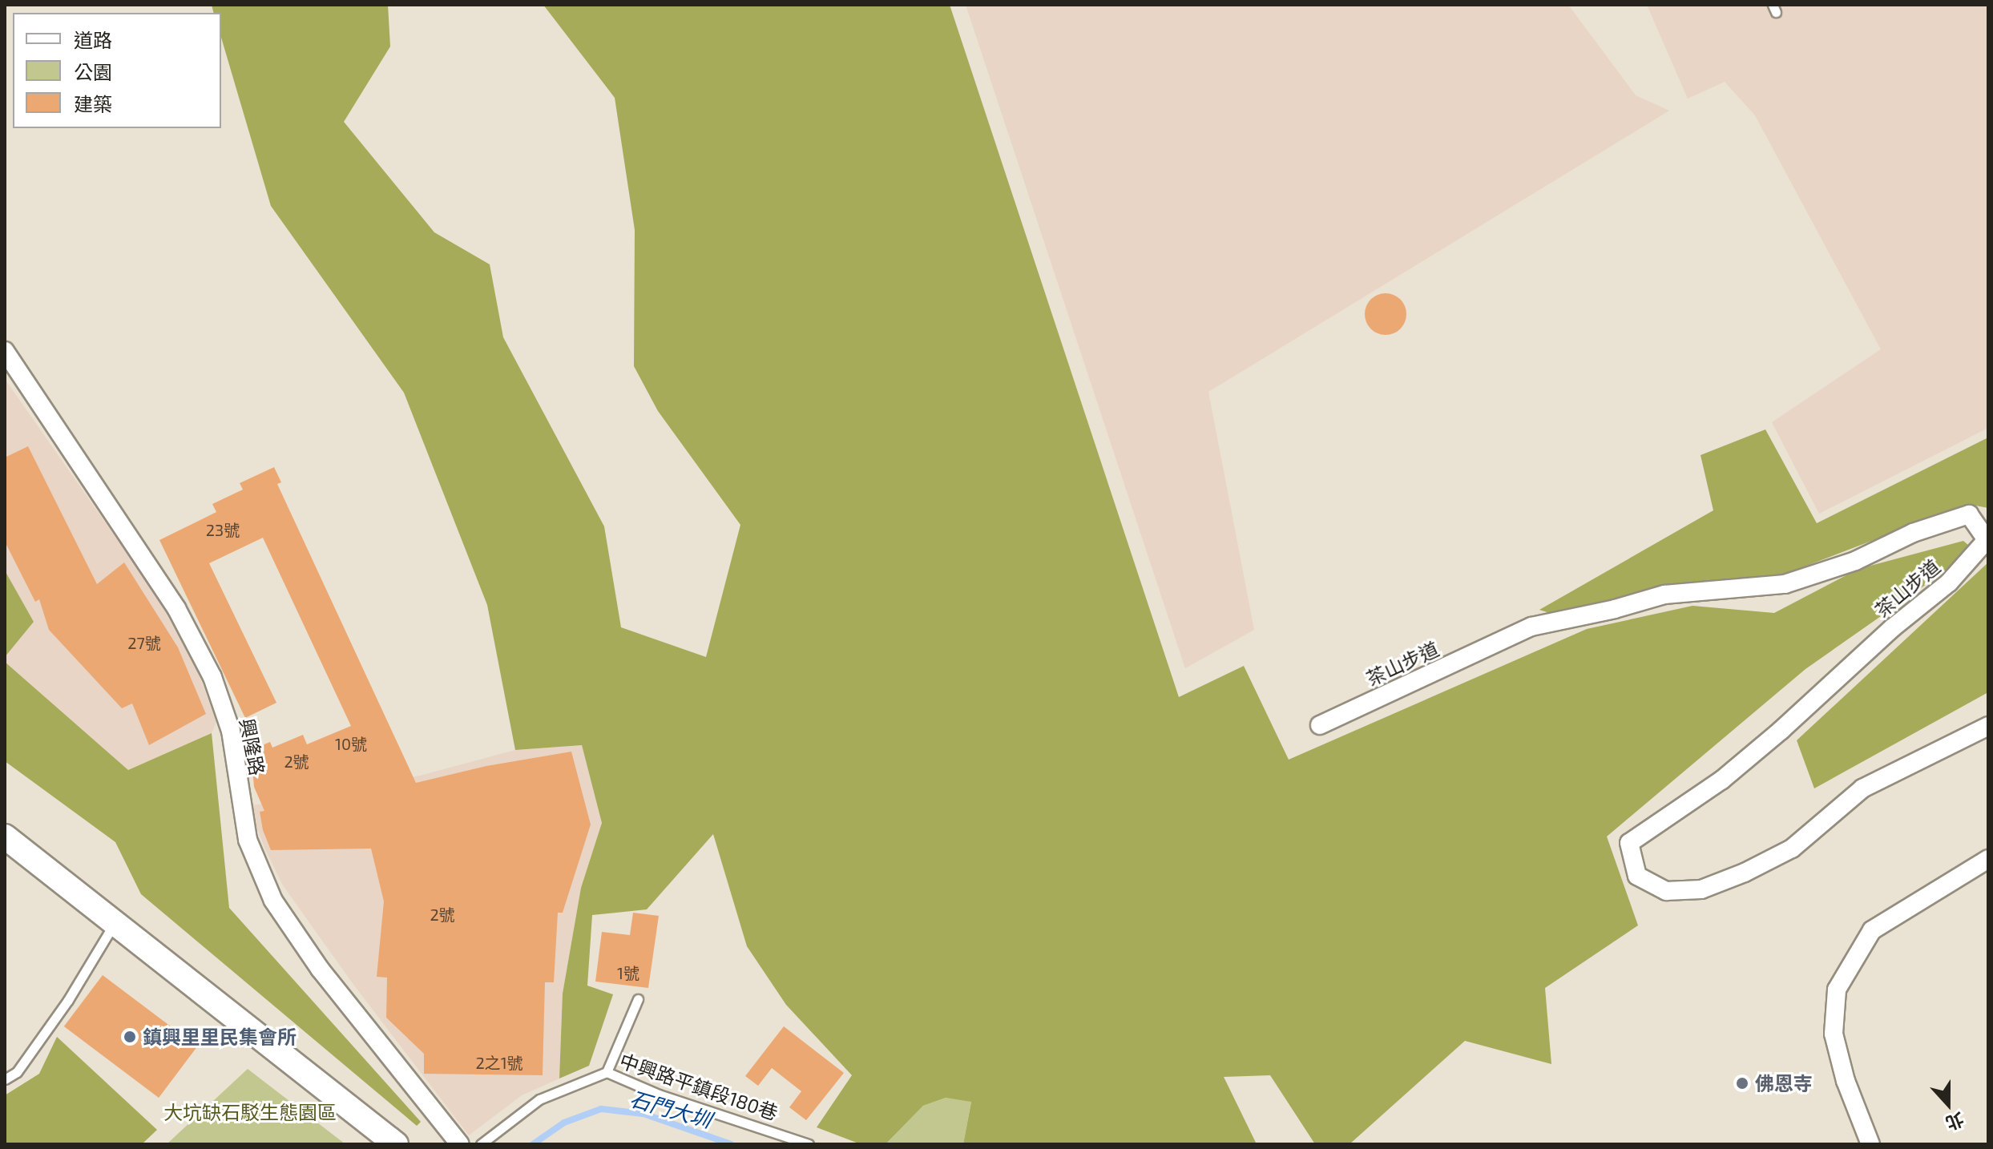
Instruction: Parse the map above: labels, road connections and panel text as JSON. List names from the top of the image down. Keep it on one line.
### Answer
{"streets":{"street":["茶山步道","興隆路"],"lane":["中興路平鎮段180巷"]},"water":["石門大圳"],"parks":["大坑缺石駁生態園區"],"places":["鎮興里里民集會所","佛恩寺"],"house_numbers":["23號","27號","10號","2號","2號","1號","2之1號"],"legend":["道路","公園","建築"],"north":"bottom"}
